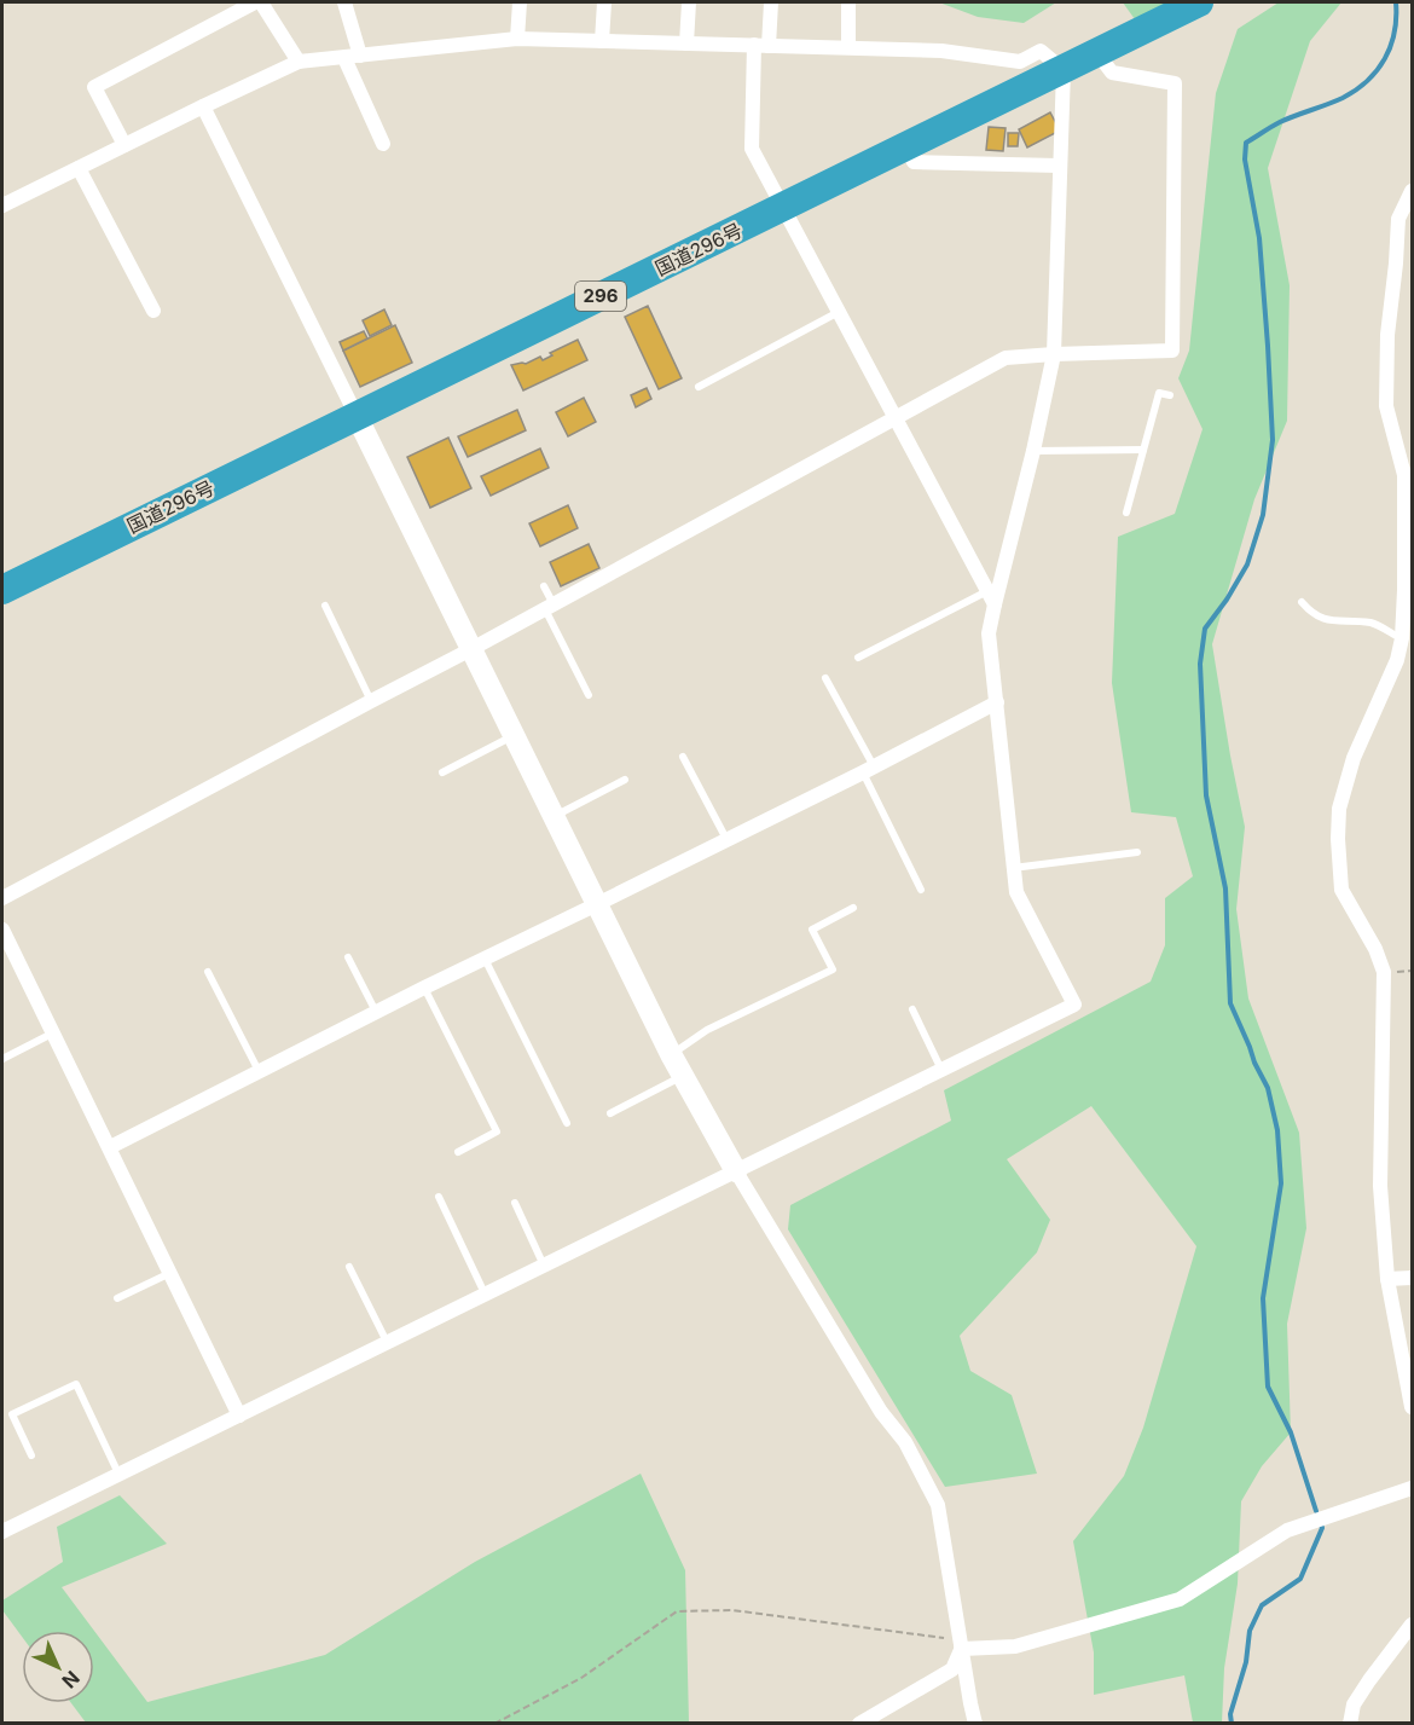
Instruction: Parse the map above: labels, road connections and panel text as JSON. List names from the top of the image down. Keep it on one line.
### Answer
{"streets":{"highway":["国道296号","296"]},"north":"bottom right"}
